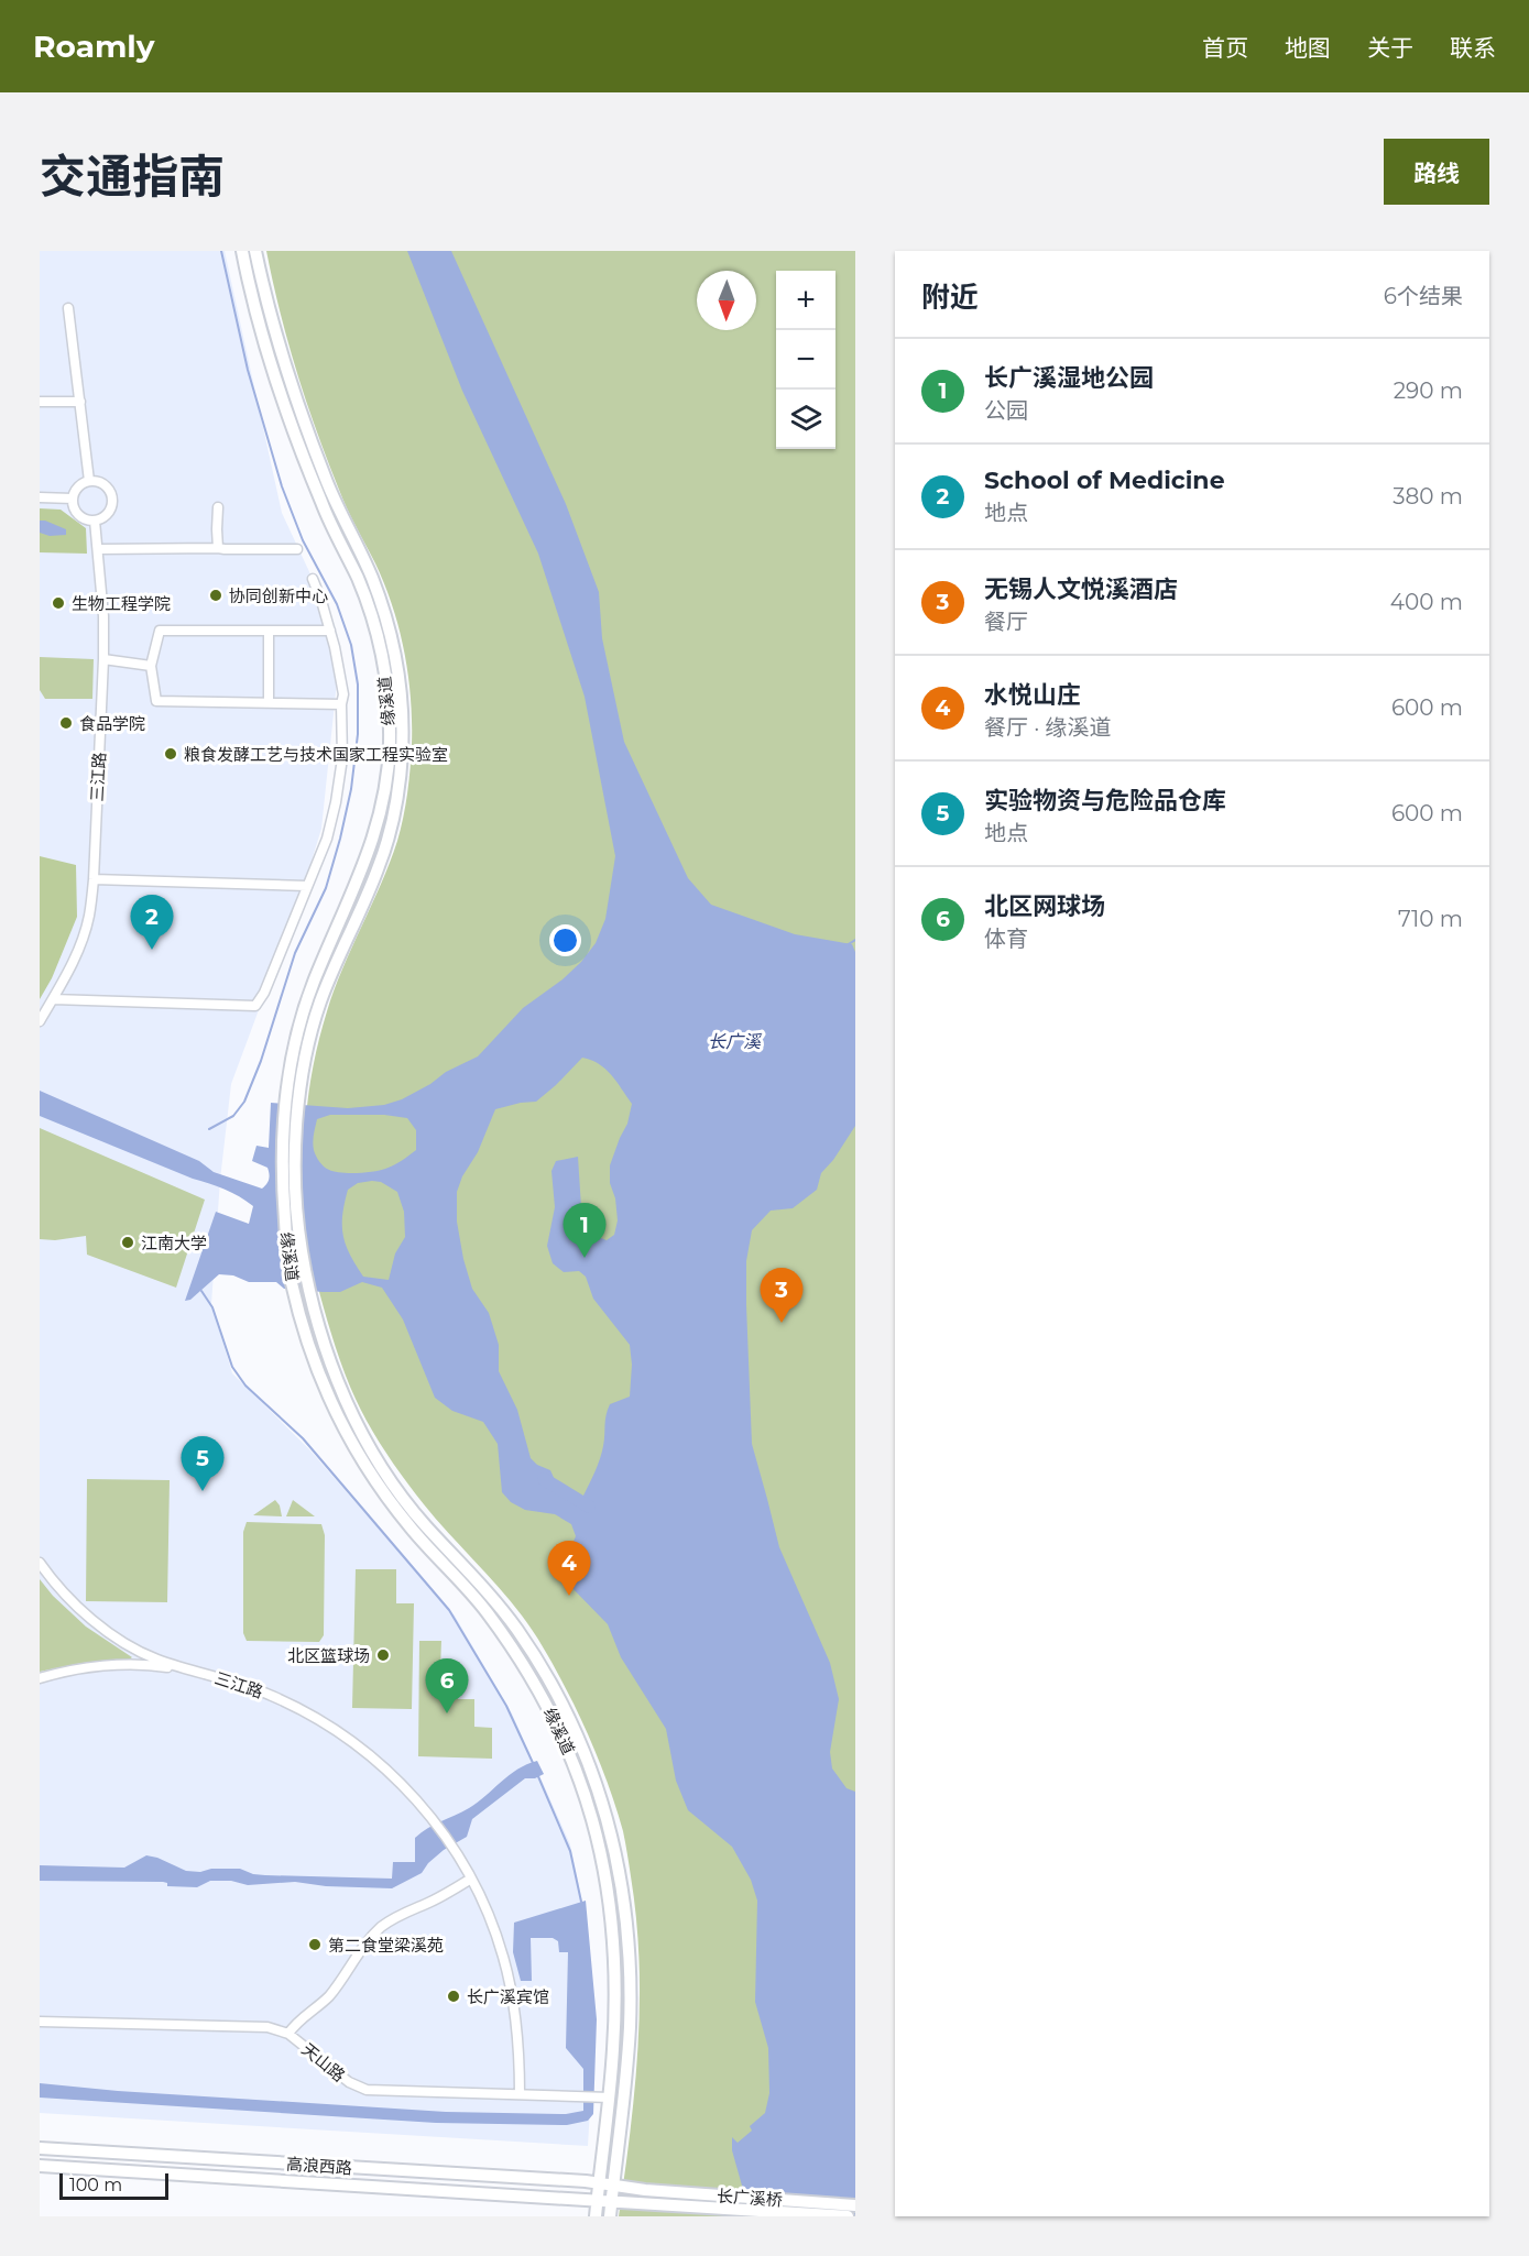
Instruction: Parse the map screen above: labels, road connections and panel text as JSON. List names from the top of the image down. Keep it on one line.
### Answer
{"streets":{"main road":["缘溪道","高浪西路","长广溪桥"],"street":["三江路","天山路"]},"crossings":[["缘溪道","天山路"],["缘溪道","高浪西路"],["高浪西路","长广溪桥"]],"water":["长广溪"],"places":["协同创新中心","生物工程学院","食品学院","粮食发酵工艺与技术国家工程实验室","江南大学","北区篮球场","第二食堂梁溪苑","长广溪宾馆"],"scale_bar":"100 m","north":"bottom","page":{"header":"Roamly","nav":["首页","地图","关于","联系"],"title":"交通指南","buttons":"路线","heading":["附近","6个结果"],"map_buttons":["+","−"],"list":[{"mark":"1","name":"长广溪湿地公园","note":"公园","value":"290 m"},{"mark":"2","name":"School of Medicine","note":"地点","value":"380 m"},{"mark":"3","name":"无锡人文悦溪酒店","note":"餐厅","value":"400 m"},{"mark":"4","name":"水悦山庄","note":"餐厅 · 缘溪道","value":"600 m"},{"mark":"5","name":"实验物资与危险品仓库","note":"地点","value":"600 m"},{"mark":"6","name":"北区网球场","note":"体育","value":"710 m"}],"pins":["2","1","3","5","4","6"],"scale":"100 m"}}
